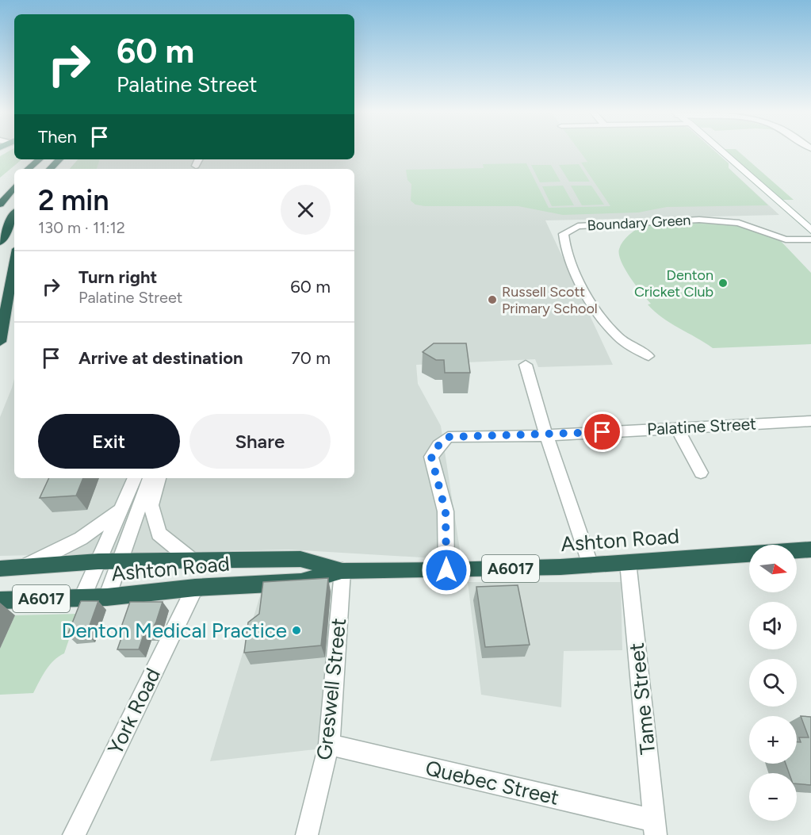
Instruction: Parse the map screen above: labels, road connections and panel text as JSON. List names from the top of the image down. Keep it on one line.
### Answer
{"streets":{"highway":["Ashton Road","A6017"],"street":["Boundary Green","Palatine Street","Greswell Street","Tame Street","York Road","Quebec Street"]},"crossings":[["Palatine Street","Ashton Road"],["Ashton Road","Greswell Street"],["Ashton Road","Tame Street"],["Ashton Road","York Road"],["Greswell Street","Quebec Street"],["Tame Street","Quebec Street"]],"places":["Denton Cricket Club","Russell Scott Primary School","Denton Medical Practice"],"north":"right","page":{"turn":["60 m","Palatine Street"],"then":"Then","heading":["2 min","130 m · 11:12"],"list":[{"name":"Turn right","note":"Palatine Street","value":"60 m"},{"name":"Arrive at destination","value":"70 m"}],"buttons":["Exit","Share"],"map_buttons":["+","−"]}}
